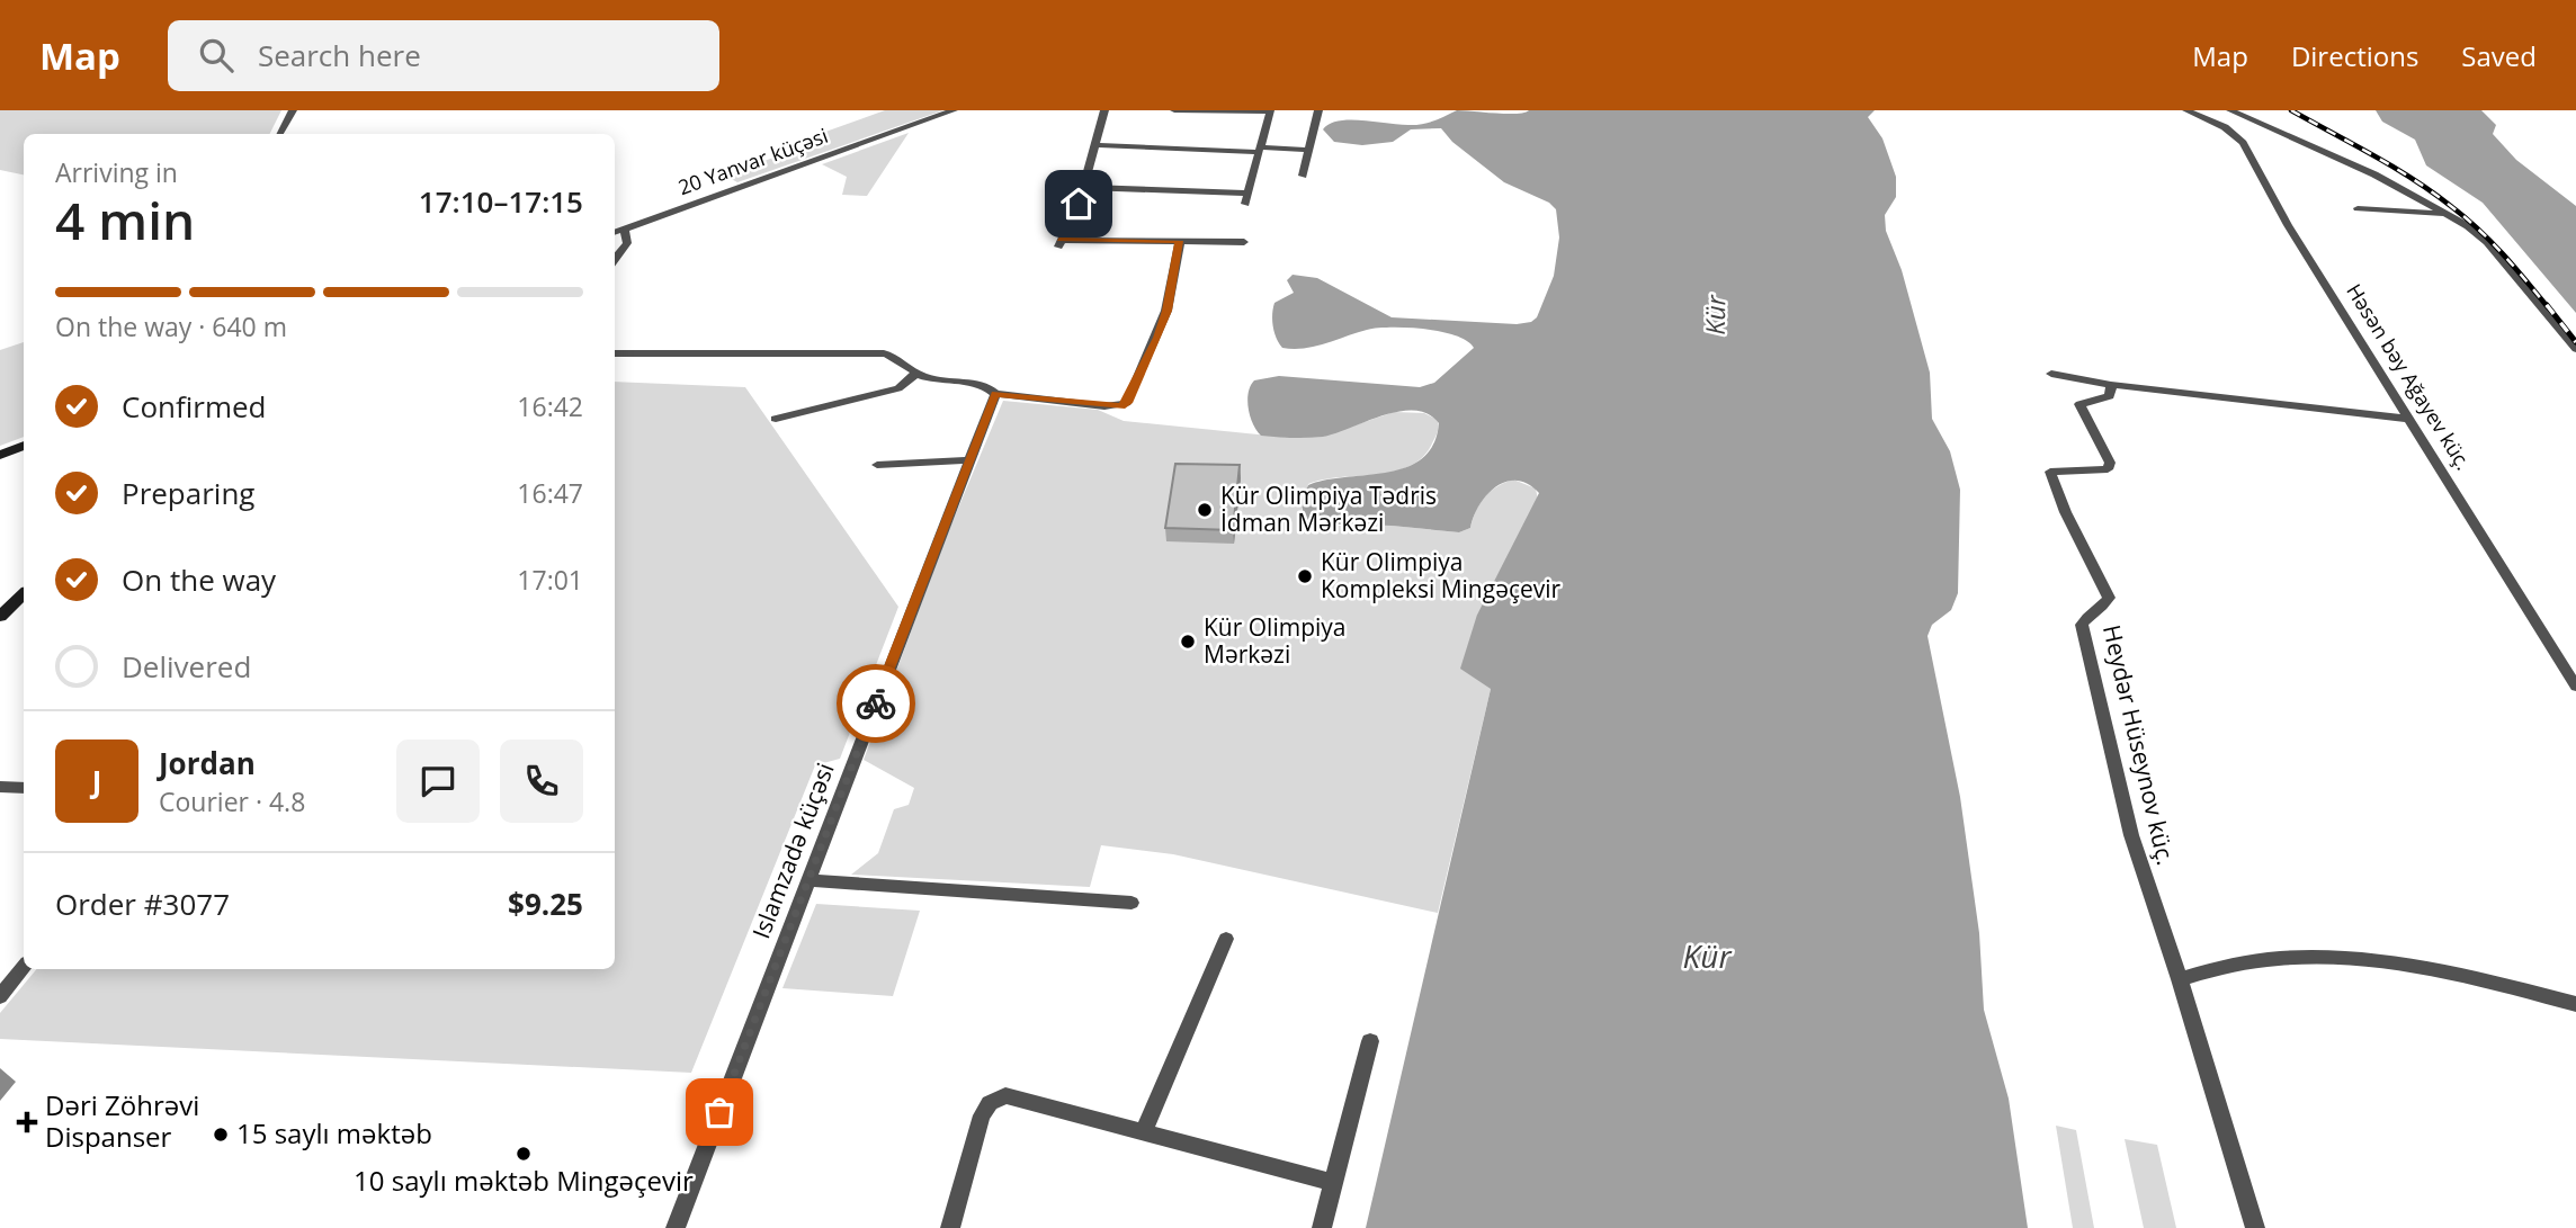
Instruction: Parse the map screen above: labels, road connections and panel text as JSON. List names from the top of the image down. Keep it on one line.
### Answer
{"streets":{"street":["20 Yanvar küçəsi","Həsən bəy Ağayev küç.","Heydər Hüseynov küç.","Islamzadə küçəsi"]},"water":["Kür"],"places":{"other":["Kür Olimpiya Tədris İdman Mərkəzi","Kür Olimpiya Kompleksi Mingəçevir","Kür Olimpiya Mərkəzi","15 saylı məktəb","10 saylı məktəb Mingəçevir"],"health":["Dəri Zöhrəvi Dispanser"]},"page":{"header":"Map","search":"Search here","nav":["Map","Directions","Saved"],"heading":["4 min","Arriving in","17:10–17:15"],"panel":["Jordan","Courier · 4.8","Order #3077","$9.25"],"bar":"On the way · 640 m","list":[["Confirmed","16:42"],["Preparing","16:47"],["On the way","17:01"],"Delivered"],"round":"J"}}
